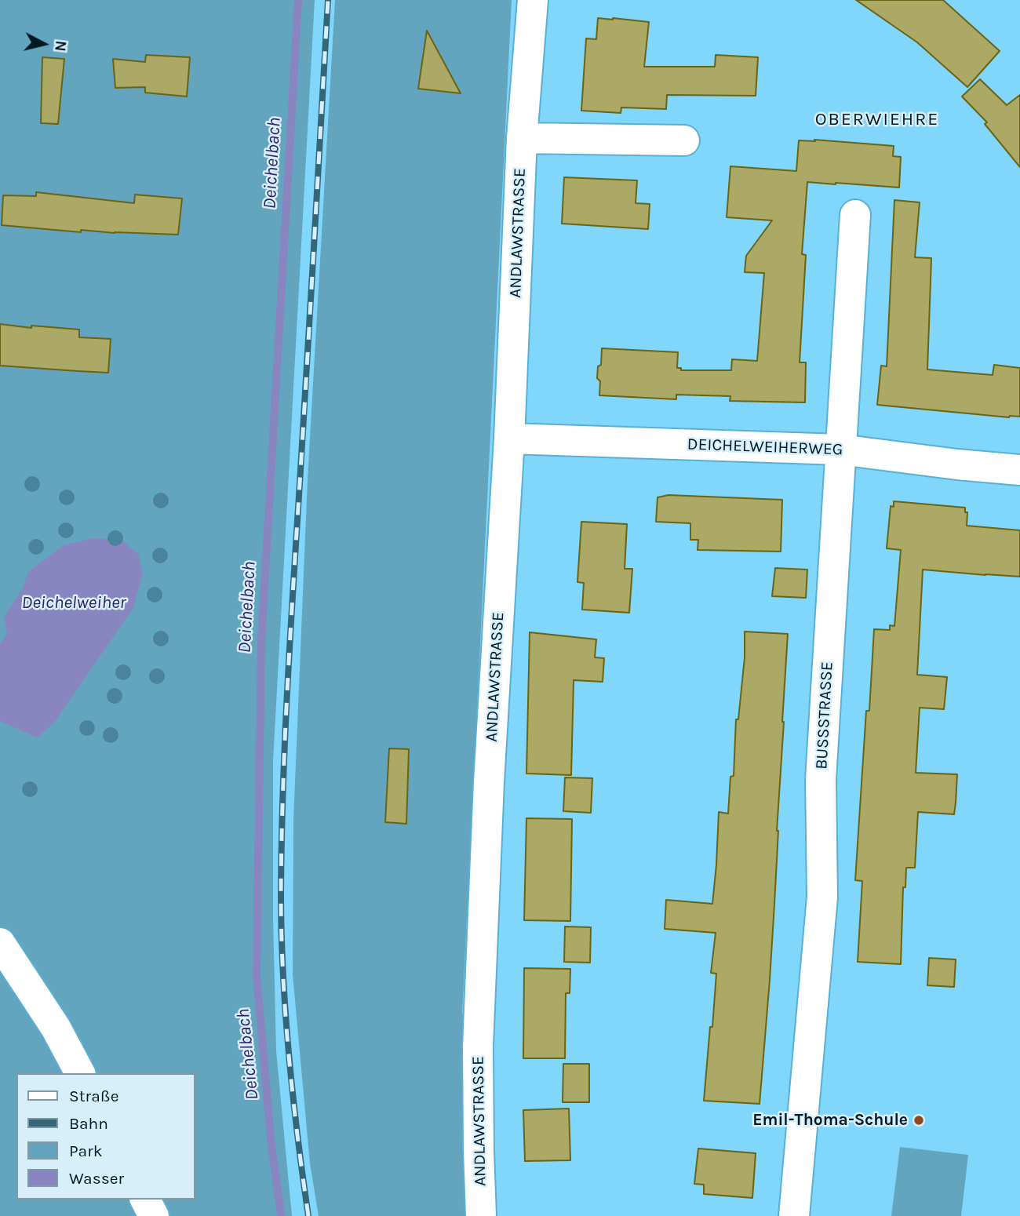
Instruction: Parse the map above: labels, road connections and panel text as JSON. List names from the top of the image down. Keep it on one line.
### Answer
{"streets":{"street":["ANDLAWSTRASSE","DEICHELWEIHERWEG","BUSSSTRASSE"]},"crossings":[["ANDLAWSTRASSE","DEICHELWEIHERWEG"],["DEICHELWEIHERWEG","BUSSSTRASSE"]],"districts":["OBERWIEHRE"],"water":["Deichelbach","Deichelweiher"],"places":["Emil-Thoma-Schule"],"legend":["Straße","Bahn","Park","Wasser"],"north":"right"}
